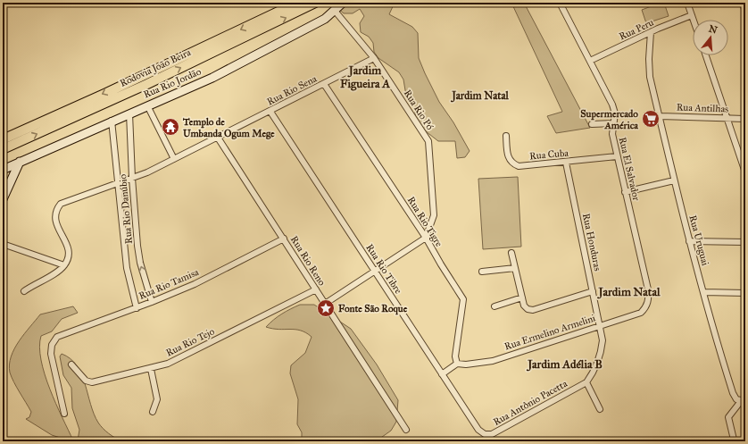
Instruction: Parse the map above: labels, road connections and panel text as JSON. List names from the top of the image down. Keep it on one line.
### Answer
{"streets":{"main road":["Rodovia João Beira"],"street":["Rua Peru","Rua Rio Jordão","Rua Rio Sena","Rua Antilhas","Rua Rio Pó","Rua Cuba","Rua El Salvador","Rua Rio Danúbio","Rua Rio Tigre","Rua Uruguai","Rua Honduras","Rua Rio Reno","Rua Rio Tibre","Rua Rio Tamisa","Rua Ermelino Armelini","Rua Rio Tejo","Rua Antônio Pacetta"]},"crossings":[["Rua Peru","Rua El Salvador"],["Rua Peru","Rua Uruguai"],["Rua Rio Jordão","Rua Rio Pó"],["Rua Rio Jordão","Rua Rio Danúbio"],["Rua Rio Sena","Rua Rio Pó"],["Rua Rio Sena","Rua Rio Danúbio"],["Rua Rio Sena","Rua Rio Tigre"],["Rua Rio Sena","Rua Rio Reno"],["Rua Rio Sena","Rua Rio Tibre"],["Rua Antilhas","Rua Uruguai"],["Rua Rio Pó","Rua Rio Tigre"],["Rua Cuba","Rua El Salvador"],["Rua Cuba","Rua Honduras"],["Rua El Salvador","Rua Ermelino Armelini"],["Rua Rio Danúbio","Rua Rio Tamisa"],["Rua Rio Tigre","Rua Ermelino Armelini"],["Rua Honduras","Rua Ermelino Armelini"],["Rua Honduras","Rua Antônio Pacetta"],["Rua Rio Reno","Rua Rio Tamisa"],["Rua Rio Reno","Rua Rio Tejo"],["Rua Rio Tibre","Rua Antônio Pacetta"],["Rua Ermelino Armelini","Rua Antônio Pacetta"]],"districts":["Jardim Figueira A","Jardim Natal","Jardim Natal","Jardim Adélia B"],"places":{"supermarket":["Supermercado América"],"temple":["Templo de Umbanda Ogum Mege"],"place":["Fonte São Roque"]},"north":"top"}
